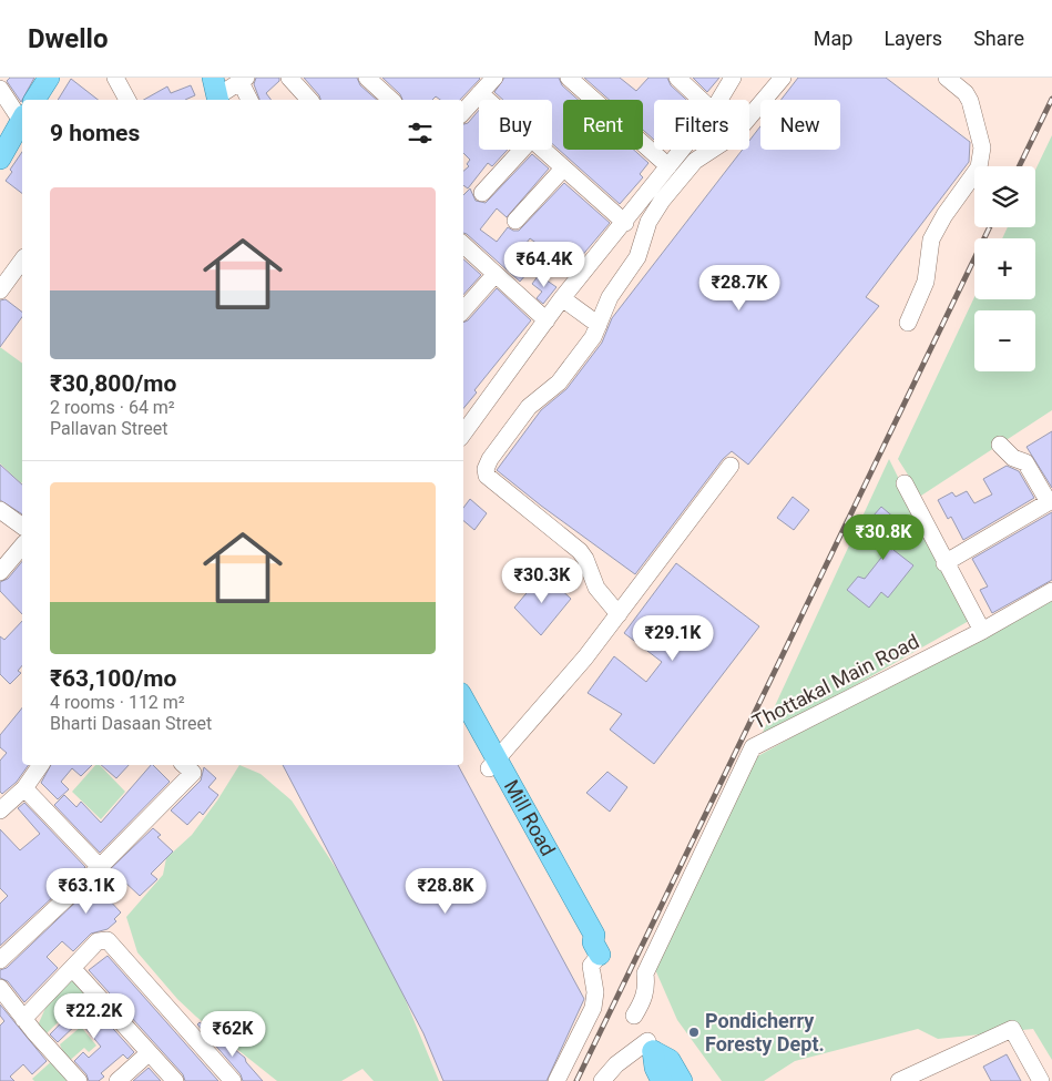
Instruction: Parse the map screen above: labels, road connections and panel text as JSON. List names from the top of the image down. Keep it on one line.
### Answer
{"streets":{"main road":["Mill Road"],"street":["Thottakal Main Road"]},"places":["Pondicherry Foresty Dept."],"page":{"header":"Dwello","nav":["Map","Layers","Share"],"chip":["Buy","Rent","Filters","New"],"heading":"9 homes","map_buttons":["+","−"],"list":[{"name":"₹30,800/mo","note":"2 rooms · 64 m² · Pallavan Street"},{"name":"₹63,100/mo","note":"4 rooms · 112 m² · Bharti Dasaan Street"}],"price":["₹64.4K","₹28.7K","₹30.8K","₹30.3K","₹29.1K","₹63.1K","₹28.8K","₹22.2K","₹62K"]}}
